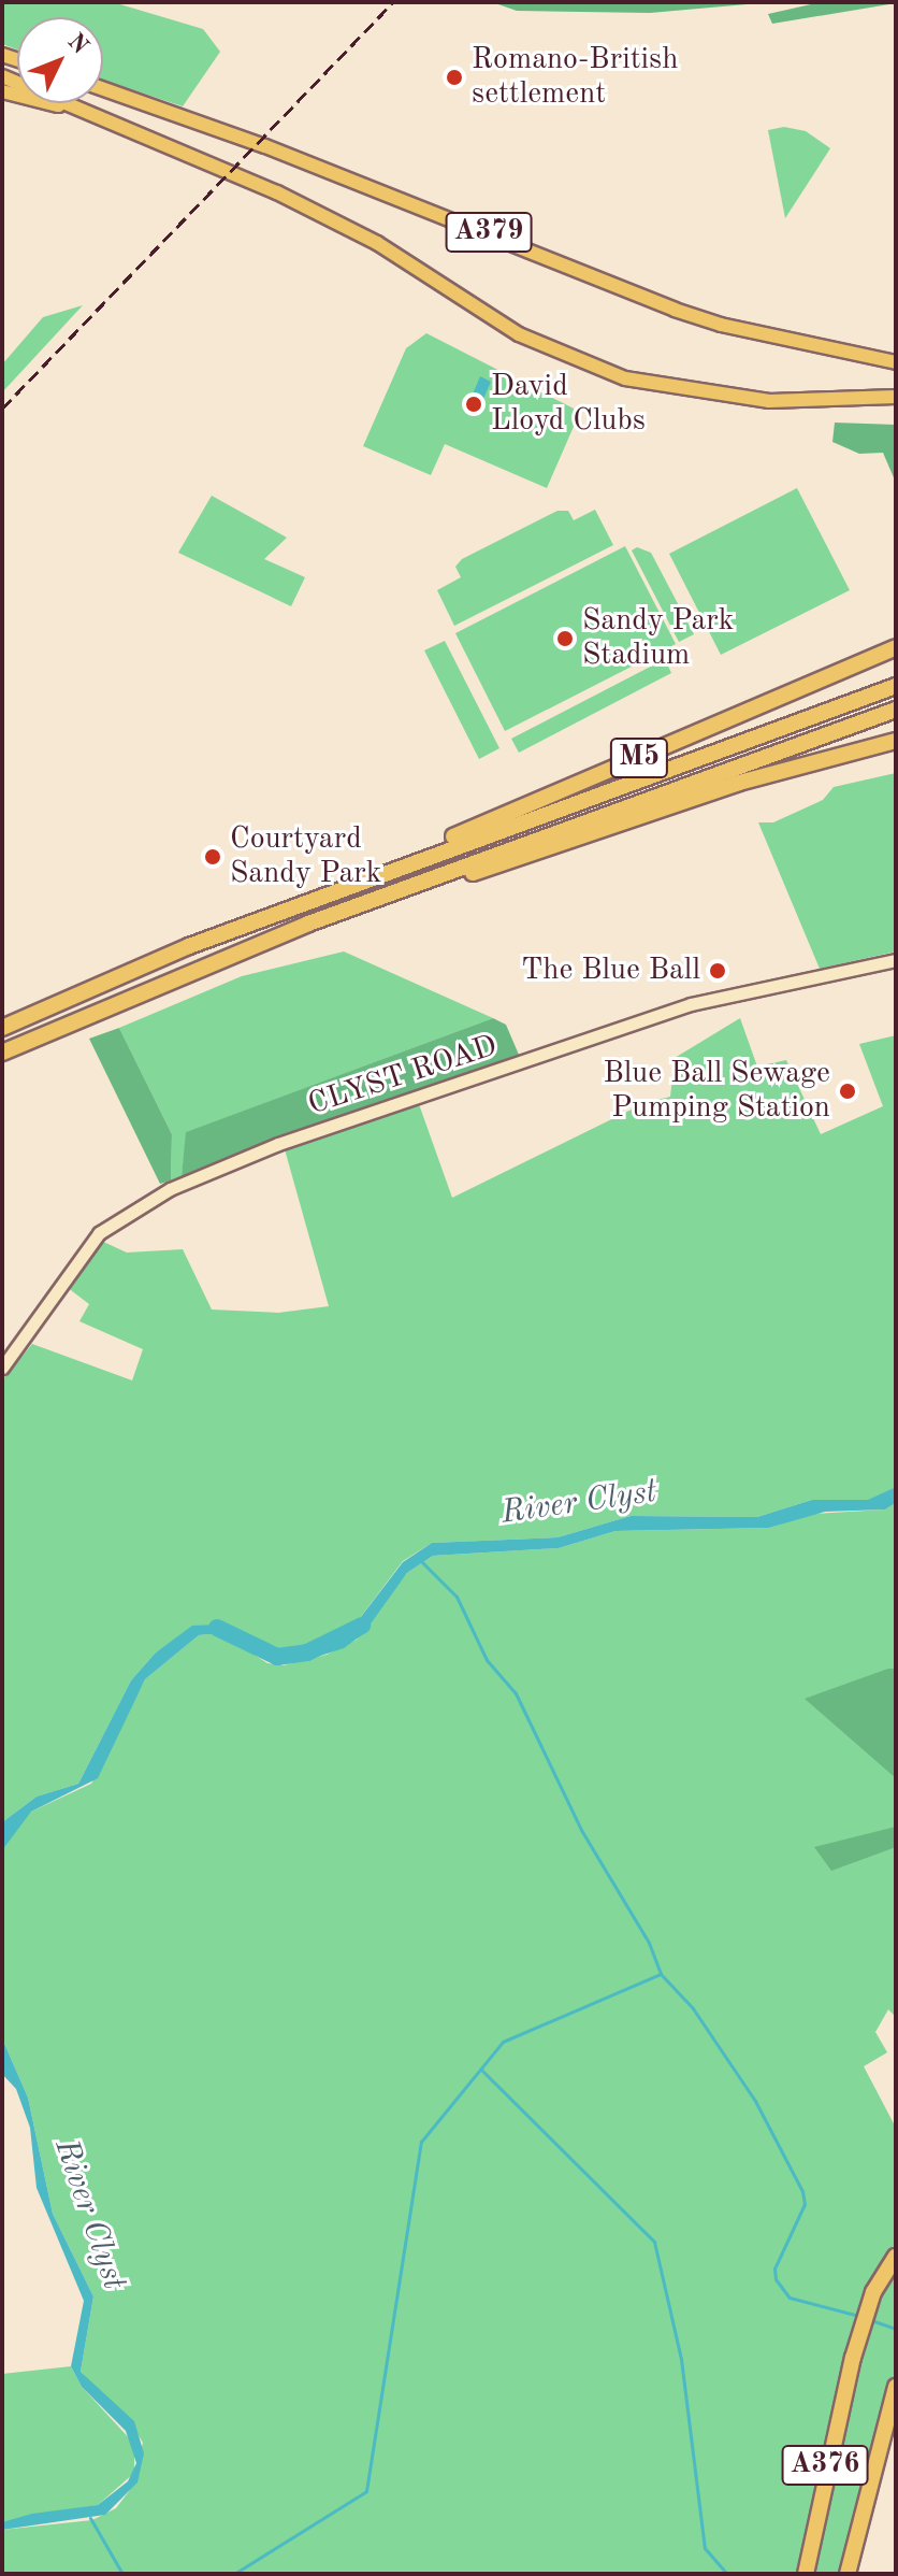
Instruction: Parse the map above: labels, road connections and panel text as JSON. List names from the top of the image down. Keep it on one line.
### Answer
{"streets":{"highway":["M5","A376"],"main road":["A379"],"street":["CLYST ROAD"]},"water":["River Clyst"],"places":["Romano-British settlement","David Lloyd Clubs","Sandy Park Stadium","Courtyard Sandy Park","The Blue Ball","Blue Ball Sewage Pumping Station"],"north":"top right"}
